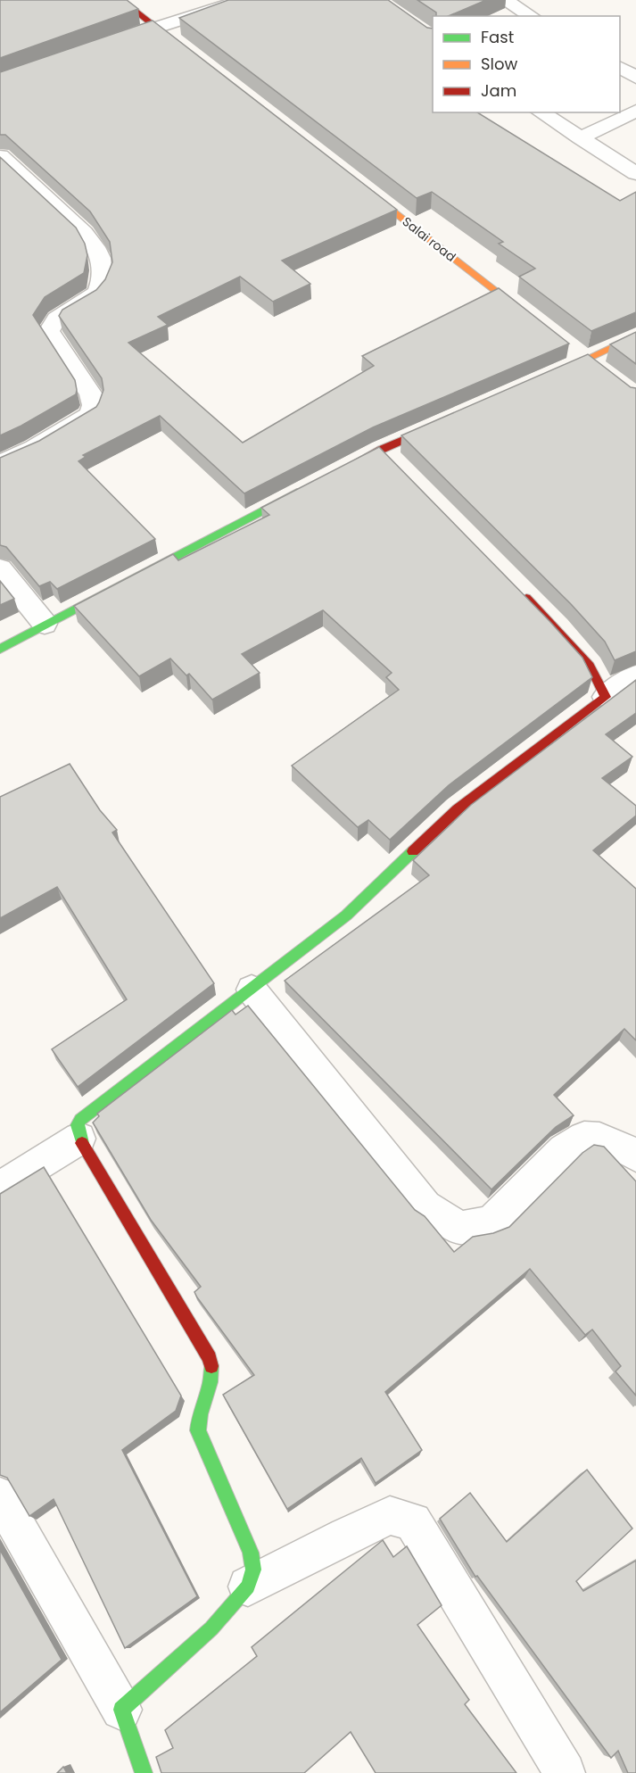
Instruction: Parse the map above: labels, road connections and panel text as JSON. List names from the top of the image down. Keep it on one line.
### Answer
{"streets":{"street":["Salai road"]},"legend":["Fast","Slow","Jam"]}
